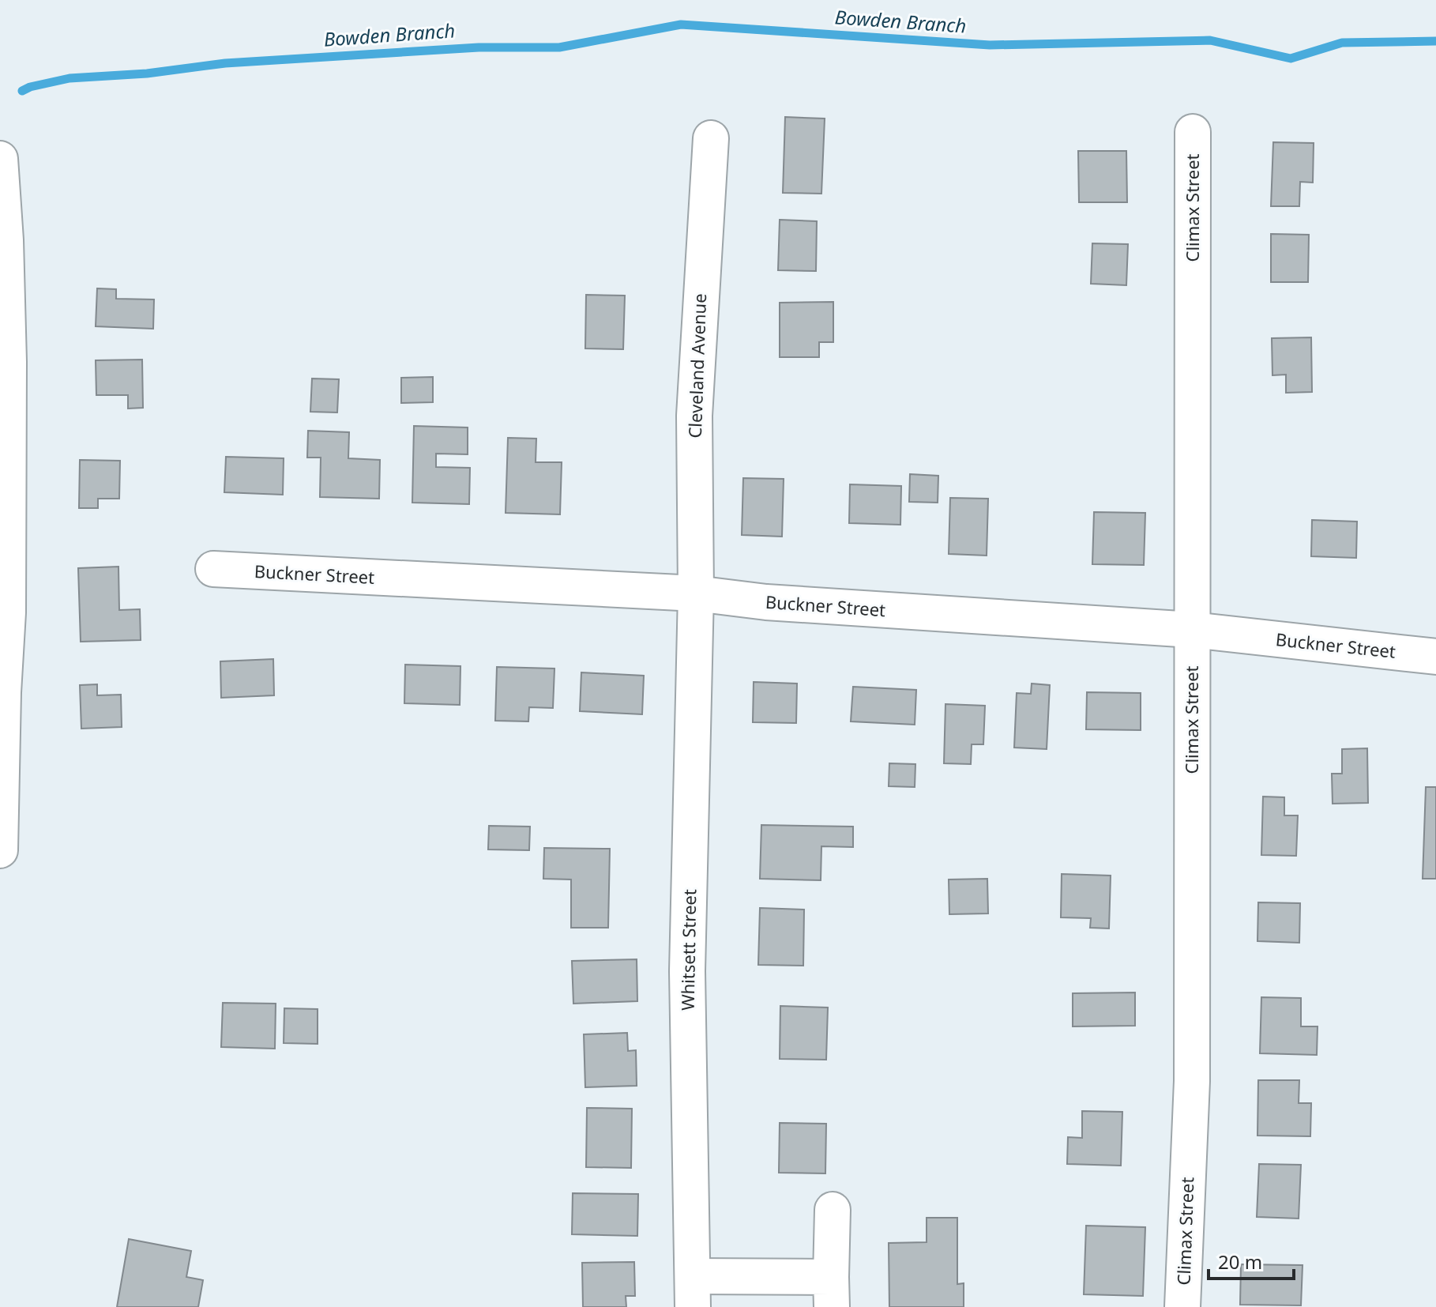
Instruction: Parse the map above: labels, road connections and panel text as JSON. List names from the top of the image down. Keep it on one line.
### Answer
{"streets":{"street":["Climax Street","Cleveland Avenue","Buckner Street","Whitsett Street"]},"crossings":[["Climax Street","Buckner Street"],["Cleveland Avenue","Buckner Street"],["Cleveland Avenue","Whitsett Street"],["Buckner Street","Whitsett Street"]],"water":["Bowden Branch"],"scale_bar":"20 m"}
